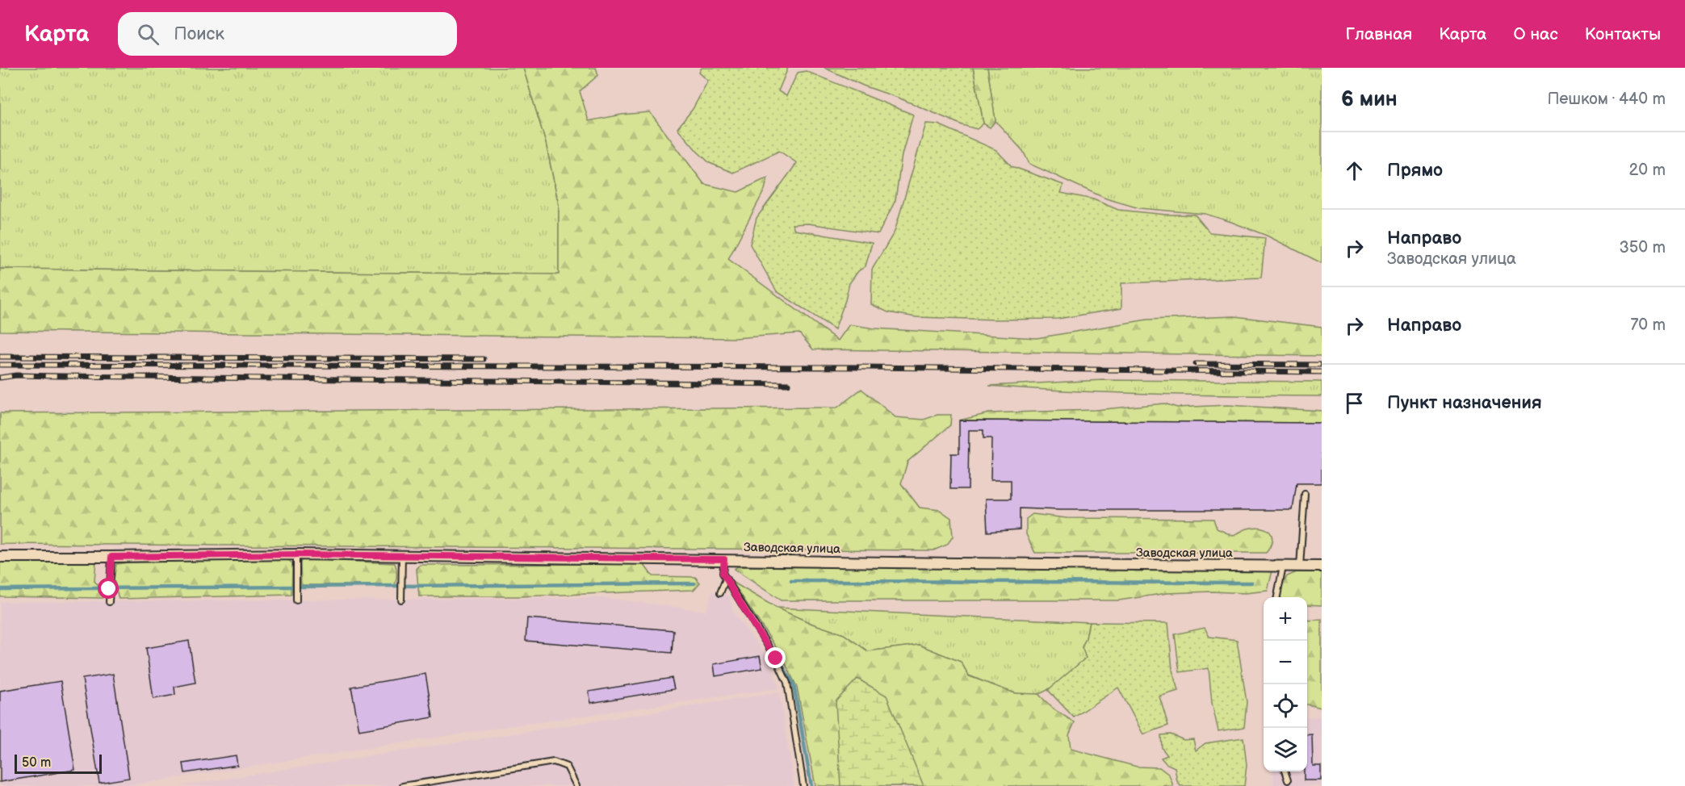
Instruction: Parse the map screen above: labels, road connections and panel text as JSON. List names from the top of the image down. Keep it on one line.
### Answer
{"streets":{"street":["Заводская улица"]},"scale_bar":"50 m","page":{"header":"Карта","search":"Поиск","nav":["Главная","Карта","О нас","Контакты"],"heading":["6 мин","Пешком · 440 m"],"list":[["Прямо","20 m"],["Направо","Заводская улица","350 m"],["Направо","70 m"],"Пункт назначения"],"map_buttons":["+","−"],"scale":"50 m"}}
